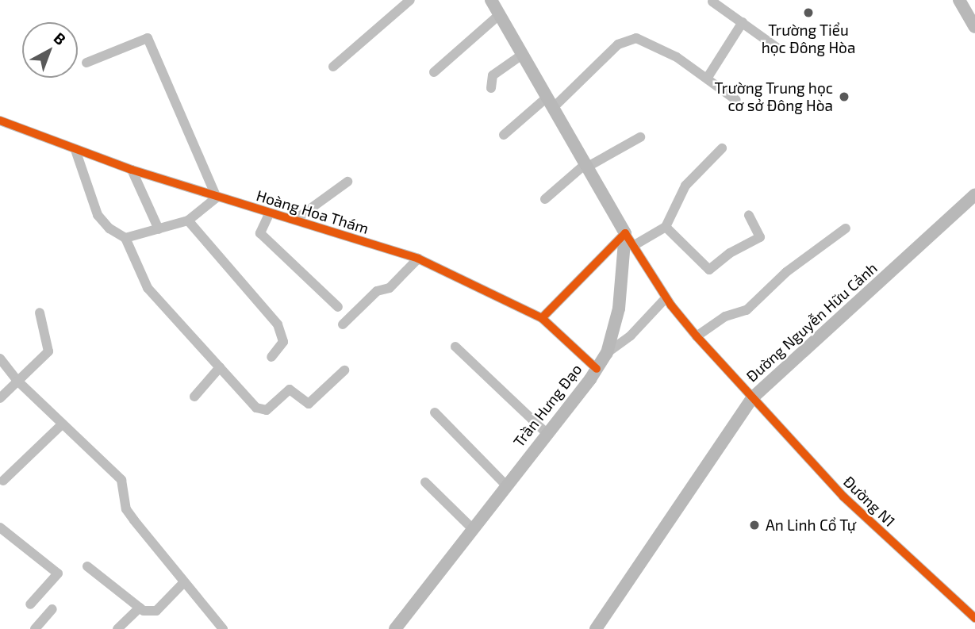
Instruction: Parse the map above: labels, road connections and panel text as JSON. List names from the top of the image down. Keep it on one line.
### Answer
{"streets":{"main road":["Đường Nguyễn Hữu Cảnh","Trần Hưng Đạo"],"street":["Hoàng Hoa Thám","Đường N1"]},"crossings":[["Hoàng Hoa Thám","Trần Hưng Đạo"],["Đường Nguyễn Hữu Cảnh","Đường N1"],["Trần Hưng Đạo","Đường N1"]],"places":["Trường Tiểu học Đông Hòa","Trường Trung học cơ sở Đông Hòa","An Linh Cổ Tự"],"north":"top right"}
